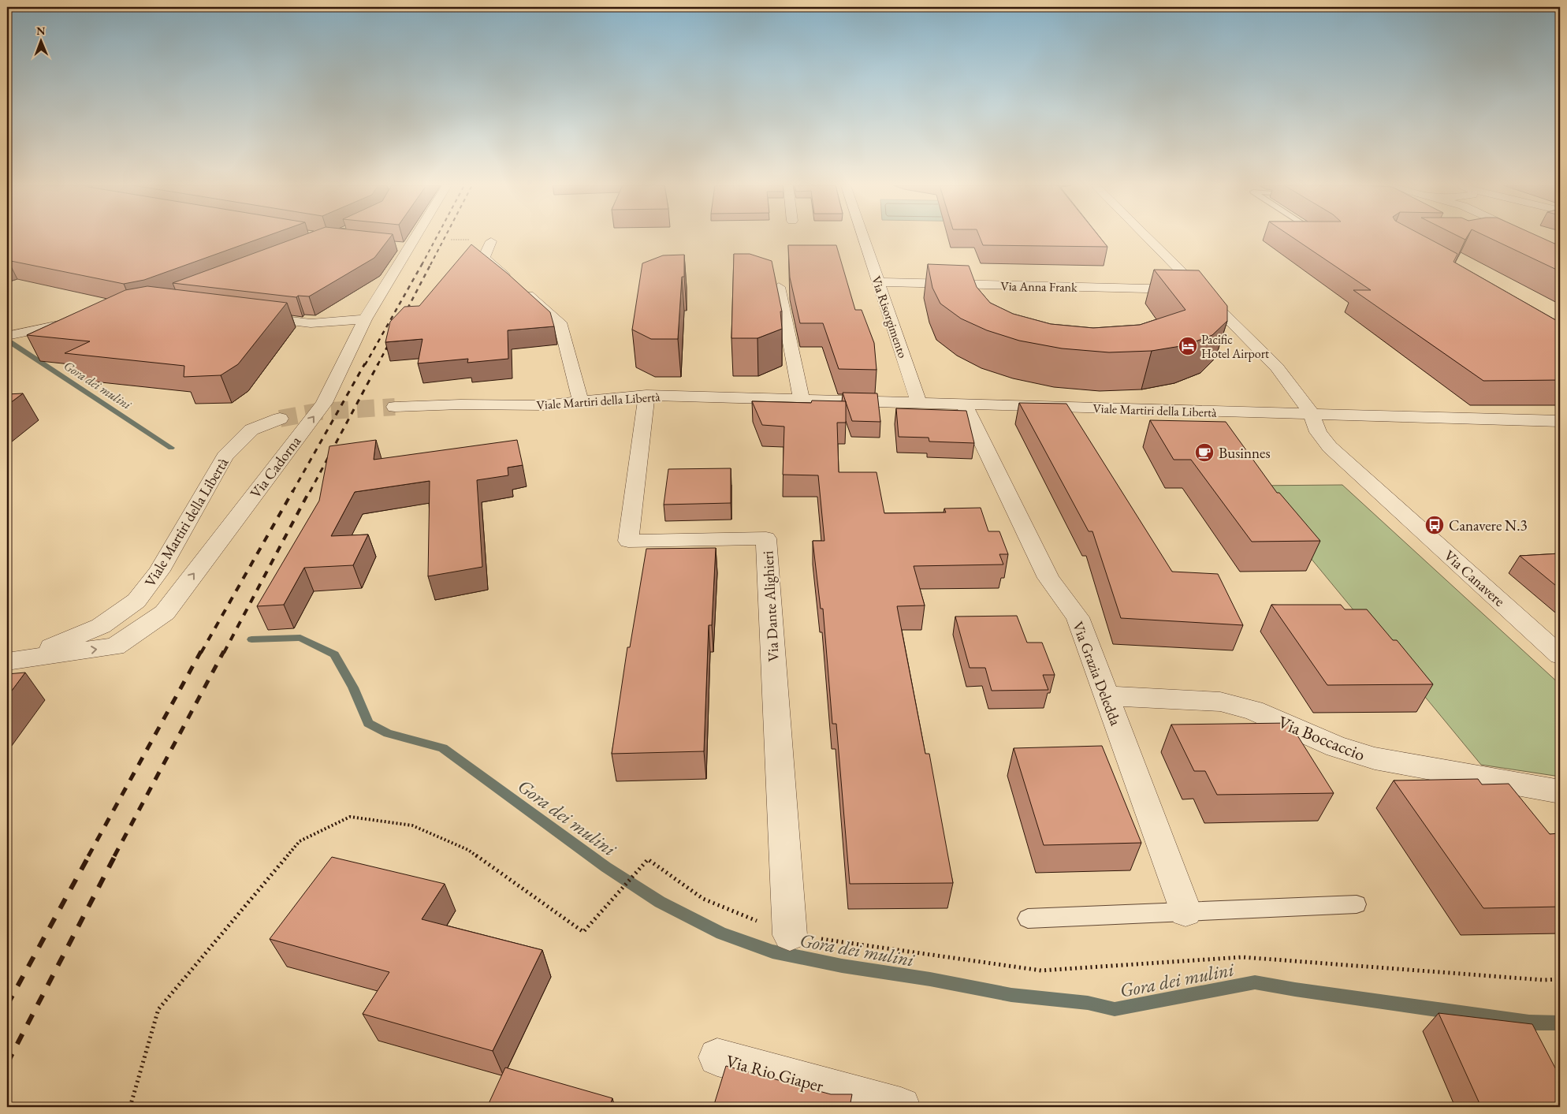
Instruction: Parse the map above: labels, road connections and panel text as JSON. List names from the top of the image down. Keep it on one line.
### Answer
{"streets":{"street":["Via Anna Frank","Via Risorgimento","Viale Martiri della Libertà","Via Cadorna","Via Canavere","Via Dante Alighieri","Via Grazia Deledda","Via Boccaccio","Via Rio Giaper"]},"crossings":[["Via Anna Frank","Via Risorgimento"],["Via Risorgimento","Viale Martiri della Libertà"],["Viale Martiri della Libertà","Via Cadorna"],["Viale Martiri della Libertà","Via Canavere"],["Viale Martiri della Libertà","Via Dante Alighieri"],["Viale Martiri della Libertà","Via Grazia Deledda"],["Via Grazia Deledda","Via Boccaccio"]],"one_way":["Via Cadorna"],"water":["Gora dei mulini"],"places":{"hotel":["Pacific Hotel Airport"],"cafe":["Businnes"],"bus stop":["Canavere N.3"]},"north":"top"}
